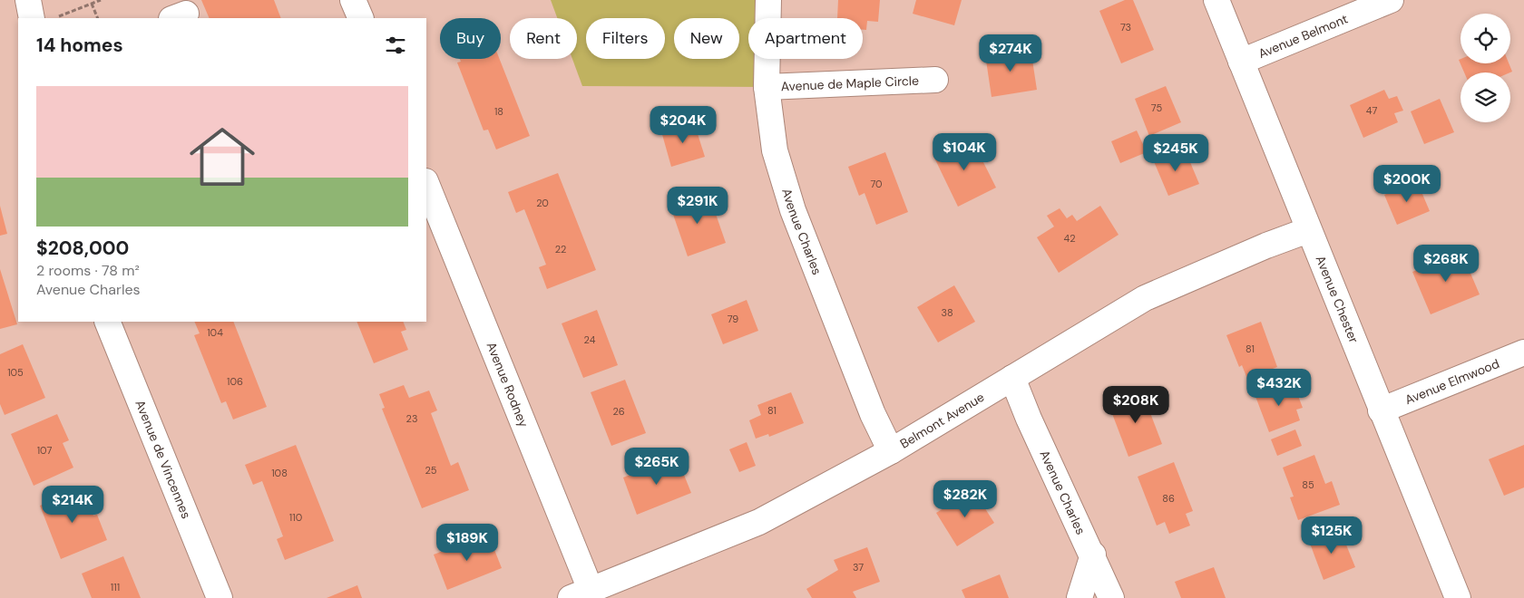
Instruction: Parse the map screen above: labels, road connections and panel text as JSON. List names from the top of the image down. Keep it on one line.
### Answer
{"streets":{"street":["Avenue Belmont","Avenue de Maple Circle","Avenue Charles","Avenue Chester","Avenue Elmwood","Avenue Rodney","Belmont Avenue","Avenue de Vincennes"]},"crossings":[["Avenue Belmont","Avenue Chester"],["Avenue de Maple Circle","Avenue Charles"],["Avenue Charles","Belmont Avenue"],["Avenue Chester","Avenue Elmwood"],["Avenue Chester","Belmont Avenue"],["Avenue Rodney","Belmont Avenue"]],"house_numbers":["73","75","47","18","70","20","42","22","38","79","104","24","81","105","106","81","26","23","107","25","108","85","86","110","37","111"],"page":{"chip":["Buy","Rent","Filters","New","Apartment"],"heading":"14 homes","price":["$274K","$204K","$104K","$245K","$200K","$291K","$268K","$432K","$208K","$265K","$282K","$214K","$125K","$189K"],"list":[{"name":"$208,000","note":"2 rooms · 78 m² · Avenue Charles"}]}}
